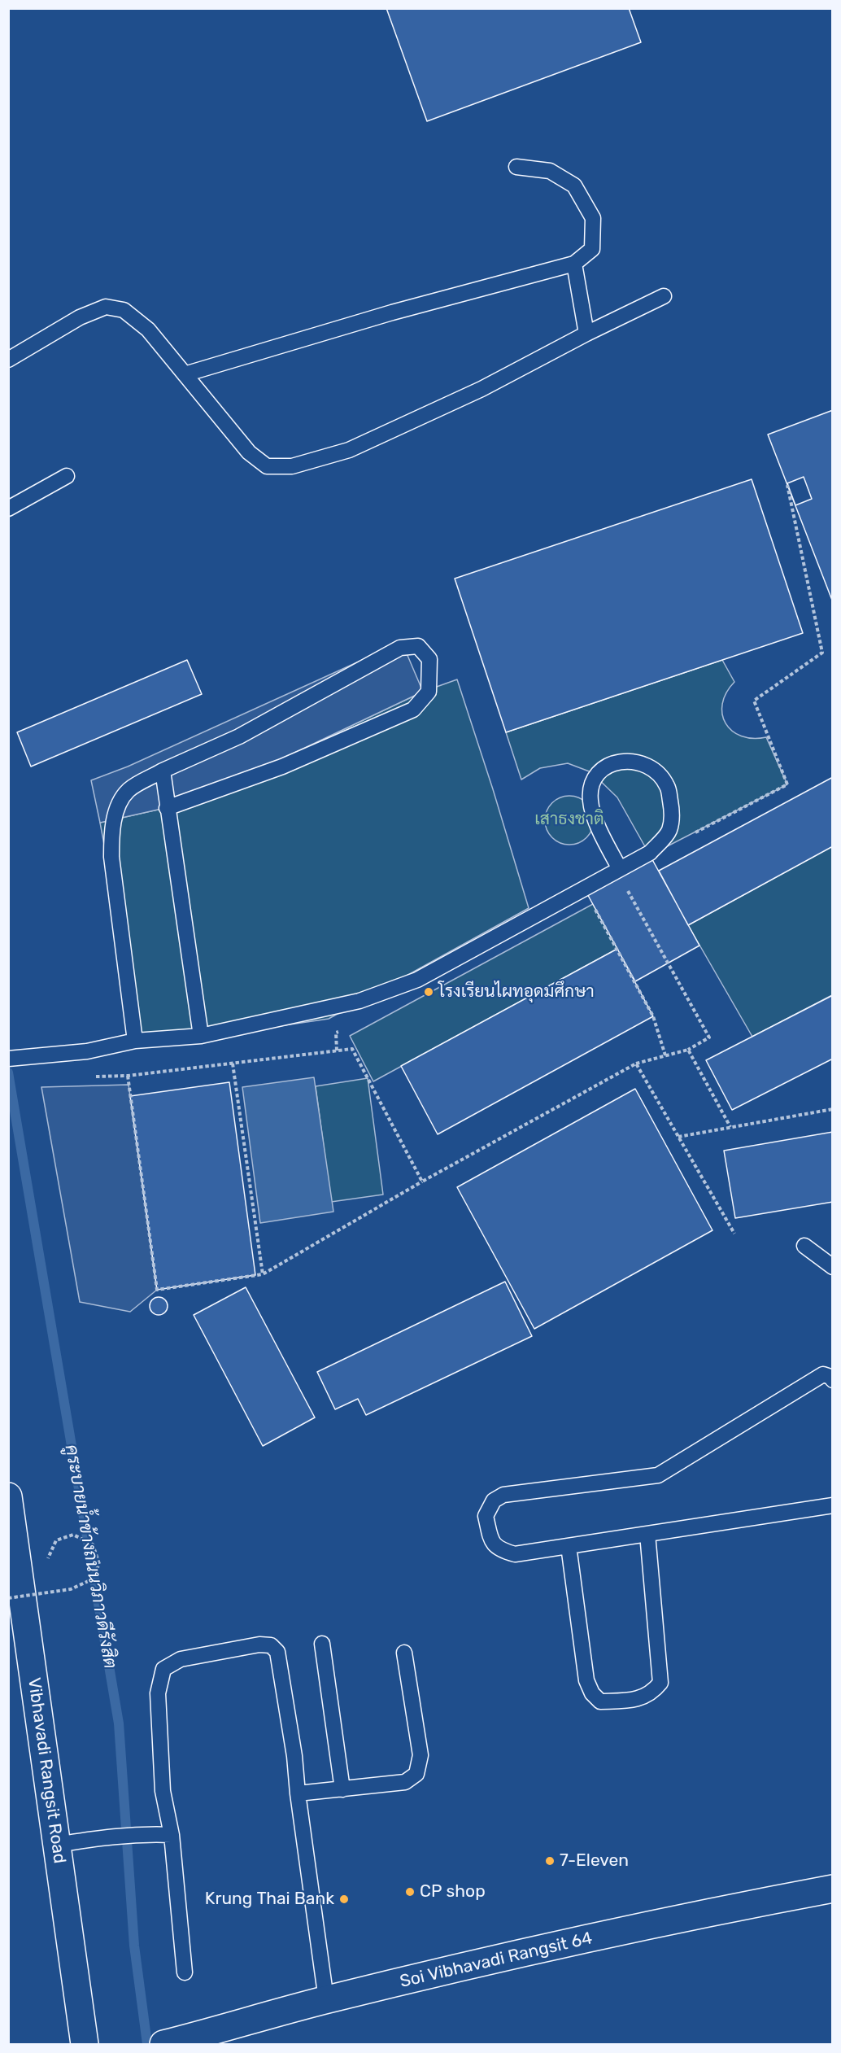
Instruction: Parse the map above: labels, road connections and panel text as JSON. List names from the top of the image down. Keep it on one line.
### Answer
{"streets":{"street":["Vibhavadi Rangsit Road","Soi Vibhavadi Rangsit 64"]},"water":["คูระบายน้ำข้างถนนวิภาวดีรังสิต"],"parks":["เสาธงชาติ"],"places":["โรงเรียนไผทอุดมศึกษา","7-Eleven","CP shop","Krung Thai Bank"]}
